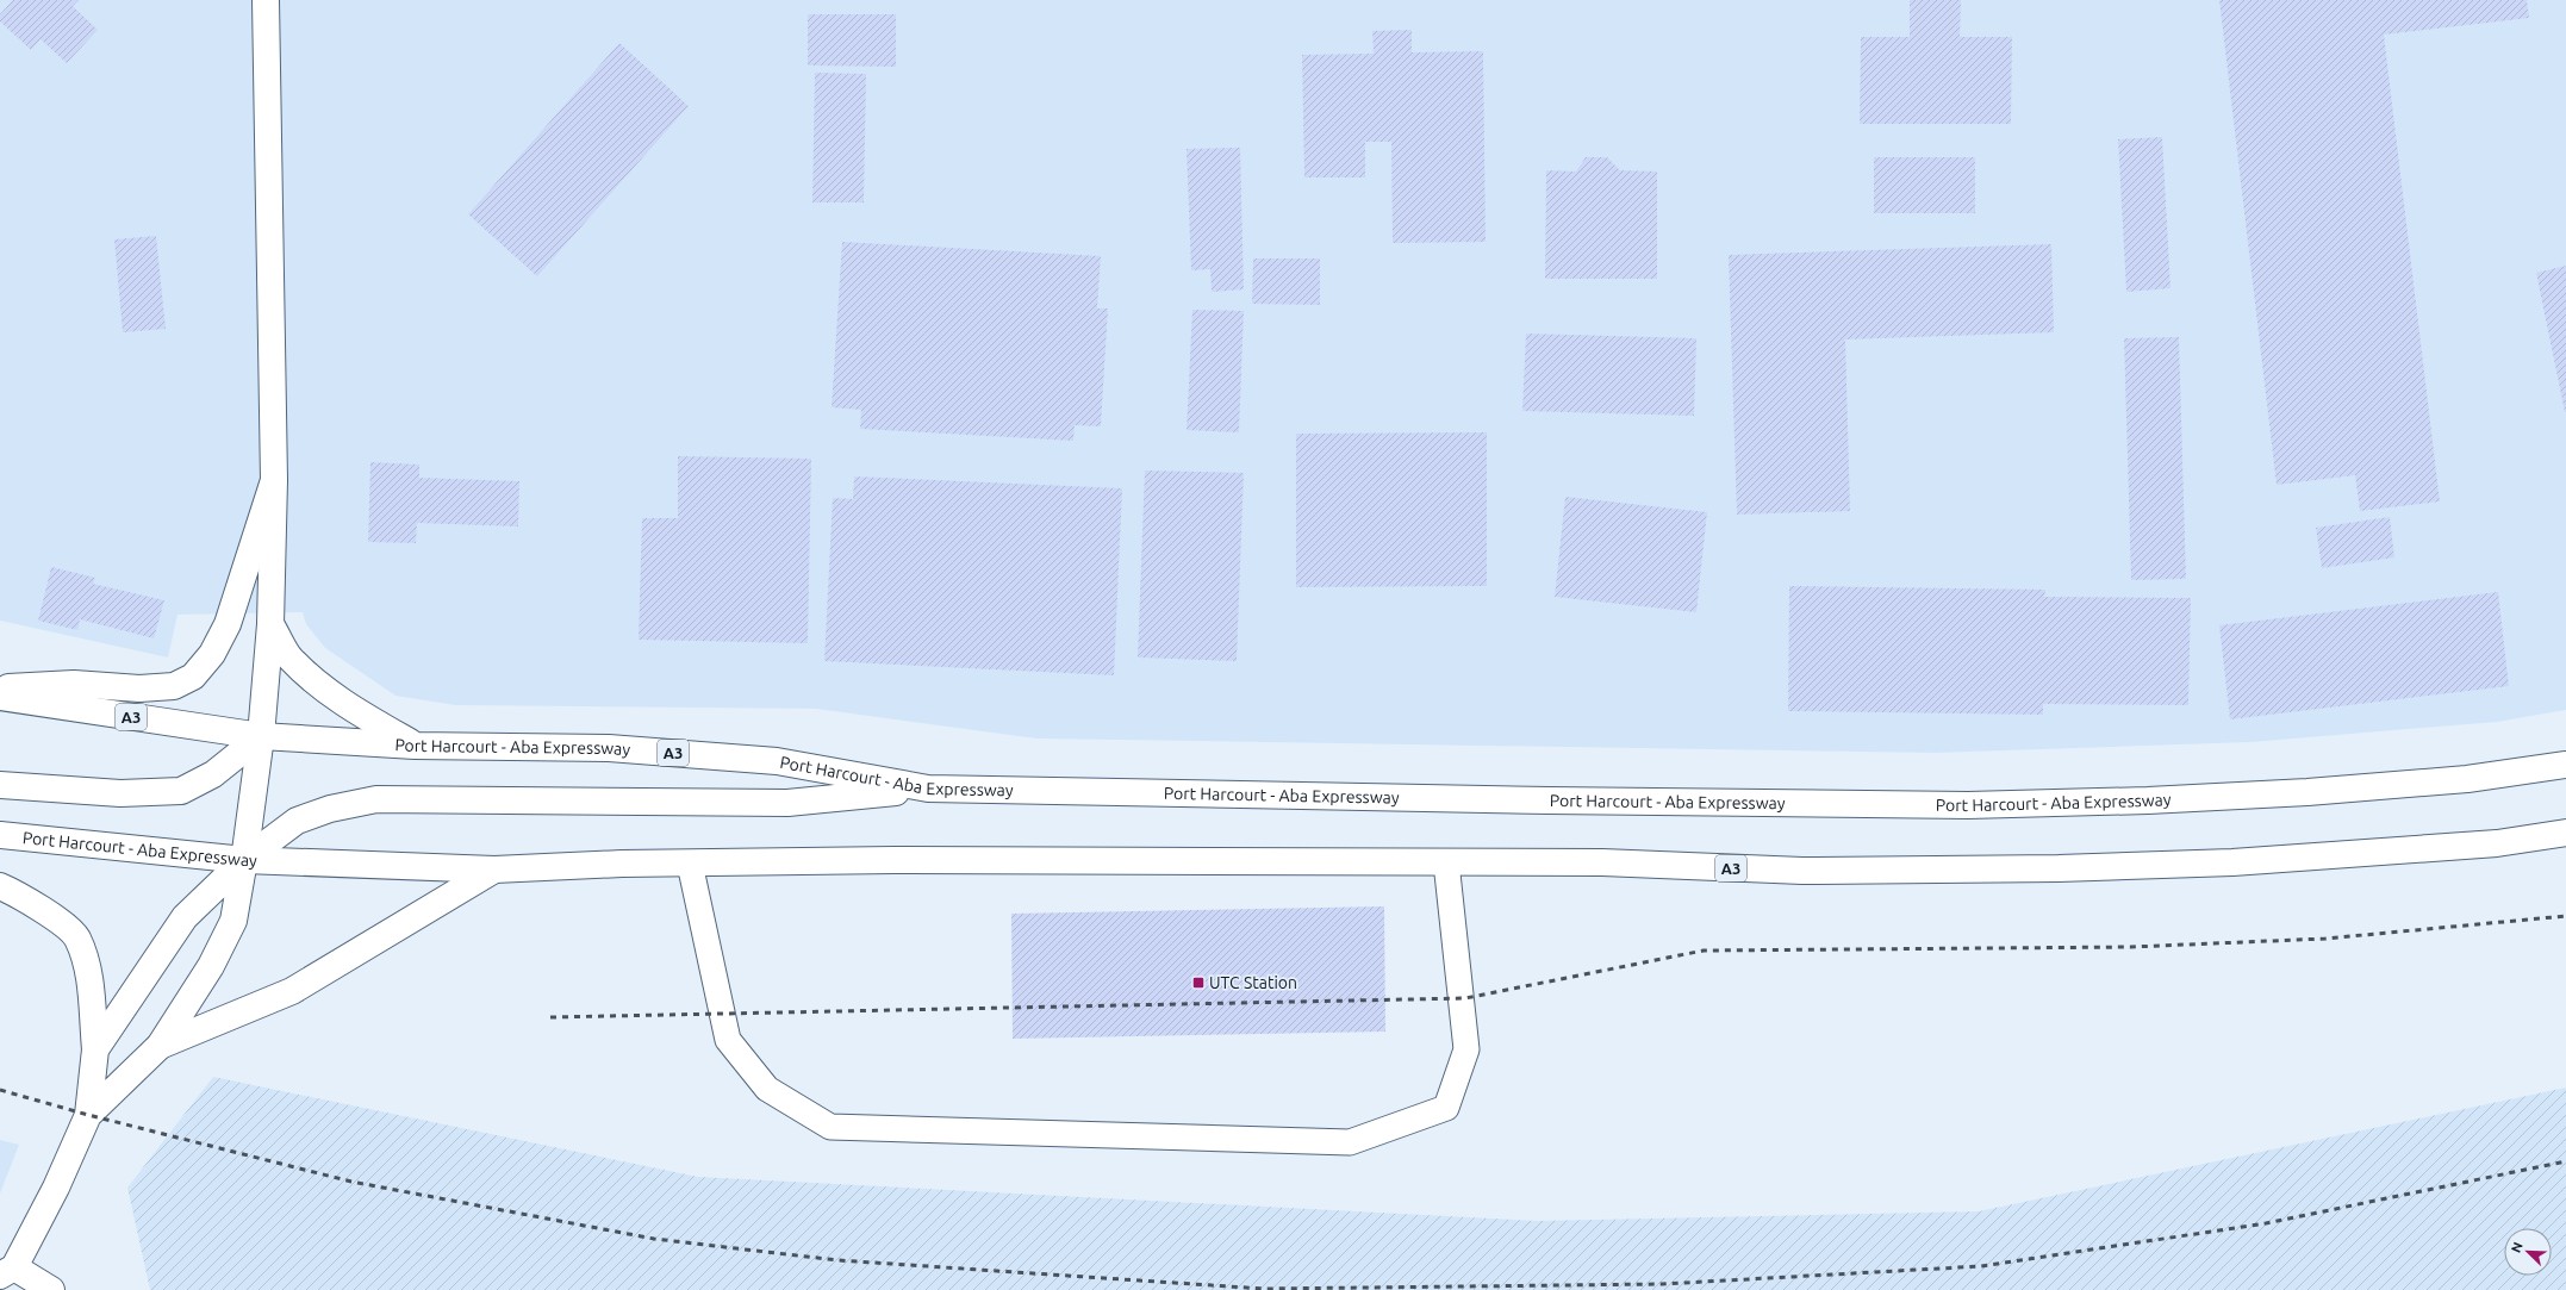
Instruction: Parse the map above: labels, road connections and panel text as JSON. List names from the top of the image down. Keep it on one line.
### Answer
{"streets":{"main road":["A3","Port Harcourt - Aba Expressway"]},"places":{"transit":["UTC Station"]},"north":"top left"}
